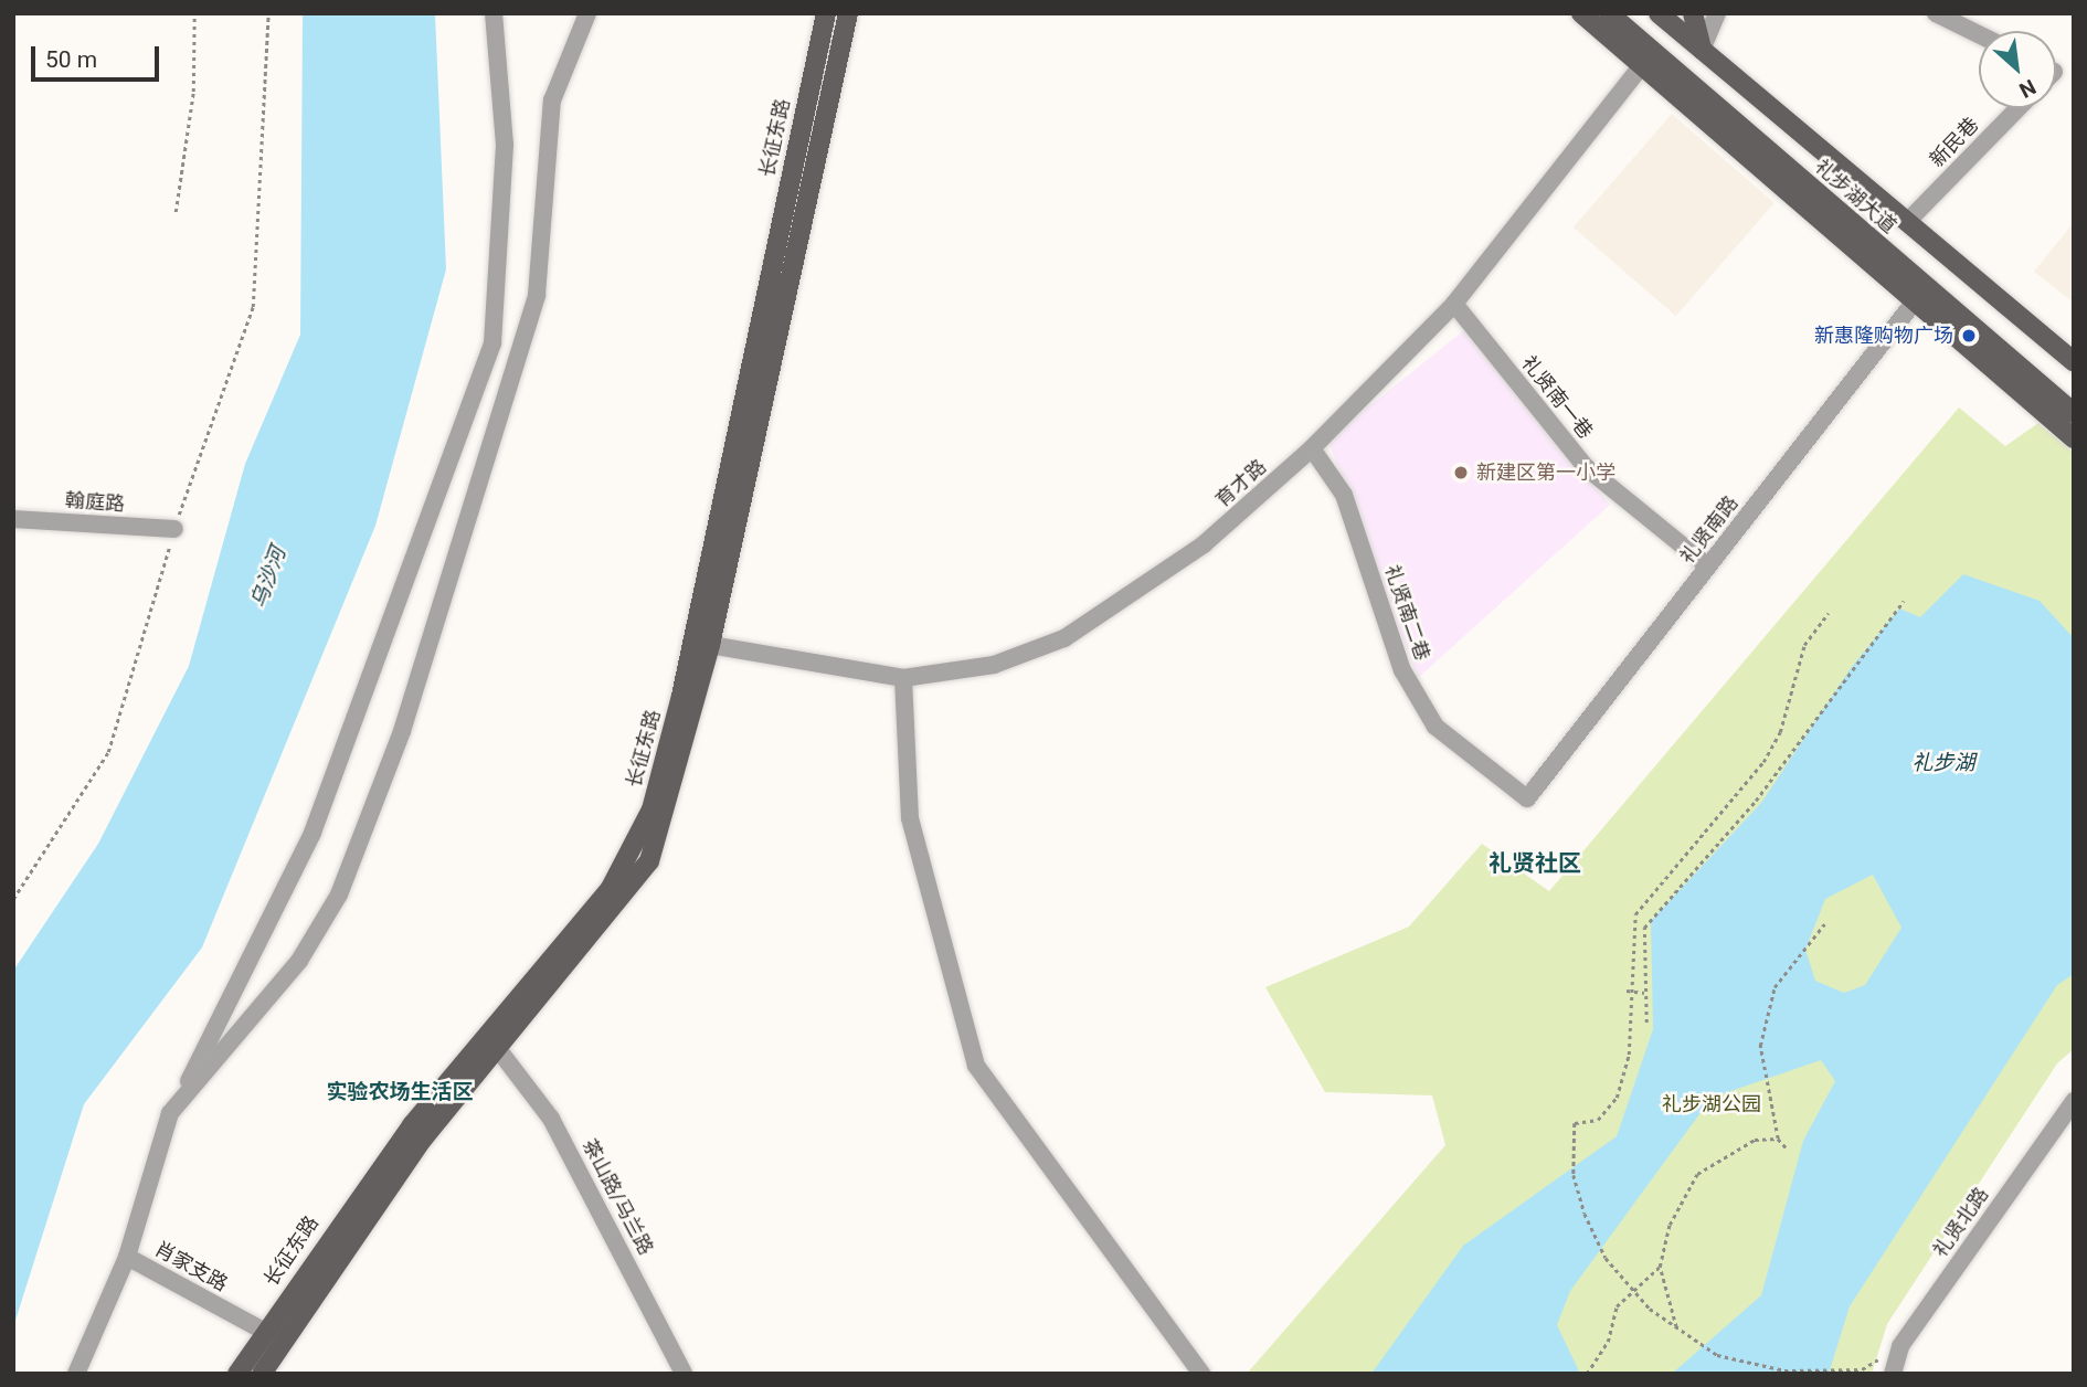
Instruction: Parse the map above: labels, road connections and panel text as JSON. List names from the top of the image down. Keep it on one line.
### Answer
{"streets":{"main road":["长征东路","礼步湖大道"],"street":["新民巷","礼贤南一巷","育才路","翰庭路","礼贤南路","礼贤南二巷","茶山路/马兰路","礼贤北路","肖家支路"]},"crossings":[["长征东路","育才路"],["长征东路","茶山路/马兰路"],["长征东路","肖家支路"],["新民巷","礼步湖大道"],["礼步湖大道","育才路"],["礼步湖大道","礼贤南路"],["礼贤南一巷","育才路"],["礼贤南一巷","礼贤南路"],["育才路","礼贤南二巷"],["礼贤南路","礼贤南二巷"]],"districts":["礼贤社区","实验农场生活区"],"water":["乌沙河","礼步湖"],"parks":["礼步湖公园"],"places":["新惠隆购物广场","新建区第一小学"],"scale_bar":"50 m","north":"bottom right"}
